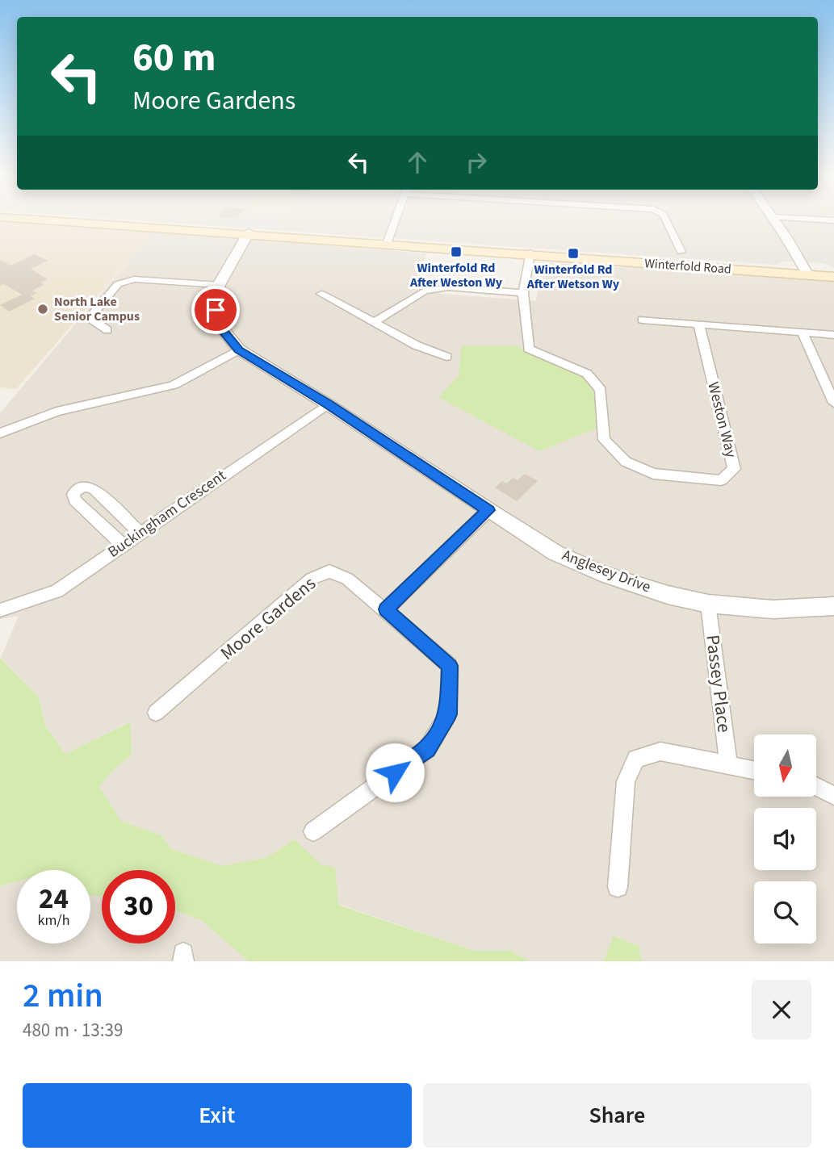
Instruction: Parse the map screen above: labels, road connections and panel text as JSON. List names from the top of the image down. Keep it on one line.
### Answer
{"streets":{"main road":["Winterfold Road"],"street":["Weston Way","Buckingham Crescent","Anglesey Drive","Moore Gardens","Passey Place"]},"crossings":[["Winterfold Road","Weston Way"],["Winterfold Road","Anglesey Drive"],["Buckingham Crescent","Anglesey Drive"],["Anglesey Drive","Passey Place"]],"places":{"transit":["Winterfold Rd After Weston Wy","Winterfold Rd After Wetson Wy"],"other":["North Lake Senior Campus"]},"north":"bottom","page":{"turn":["60 m","Moore Gardens"],"speed":"24 km/h","limit":"30","heading":["2 min","480 m · 13:39"],"buttons":["Exit","Share"]}}
